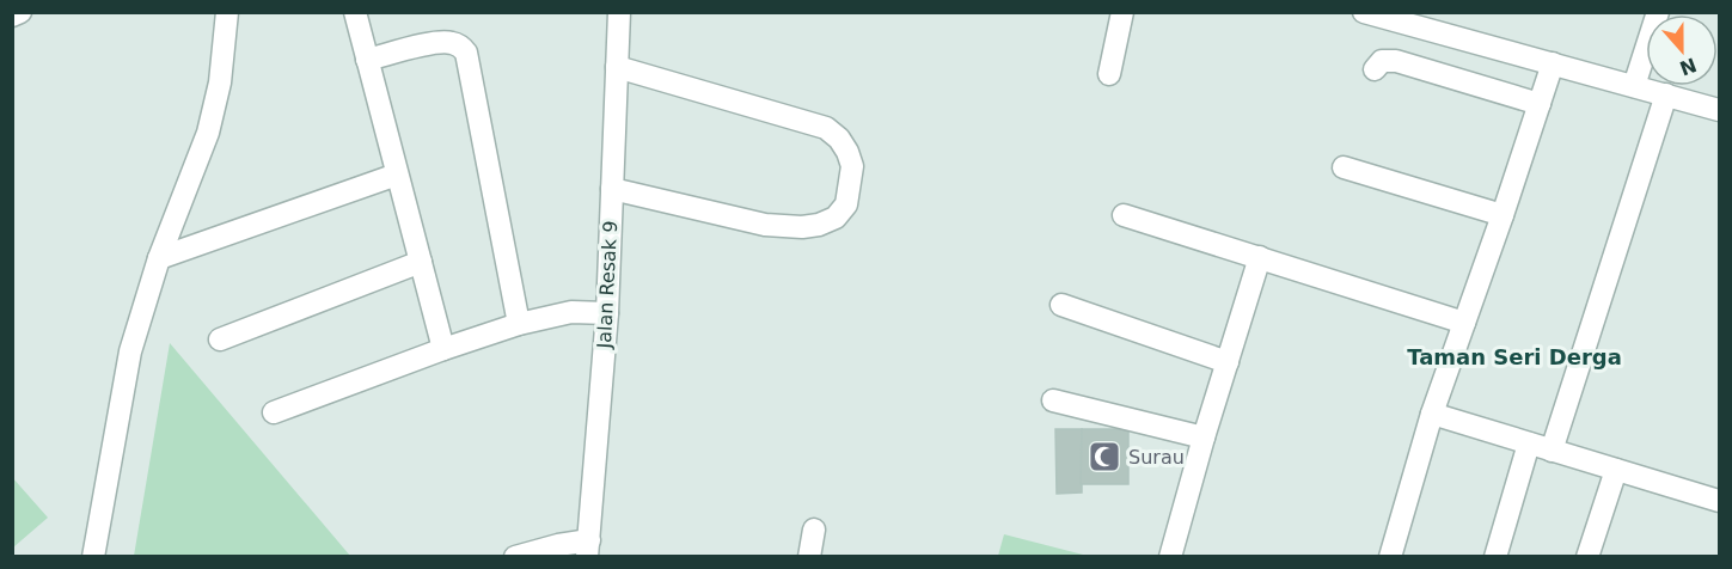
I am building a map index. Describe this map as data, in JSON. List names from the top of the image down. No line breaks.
{"streets":{"street":["Jalan Resak 9"]},"districts":["Taman Seri Derga"],"places":{"mosque":["Surau"]},"north":"bottom"}
